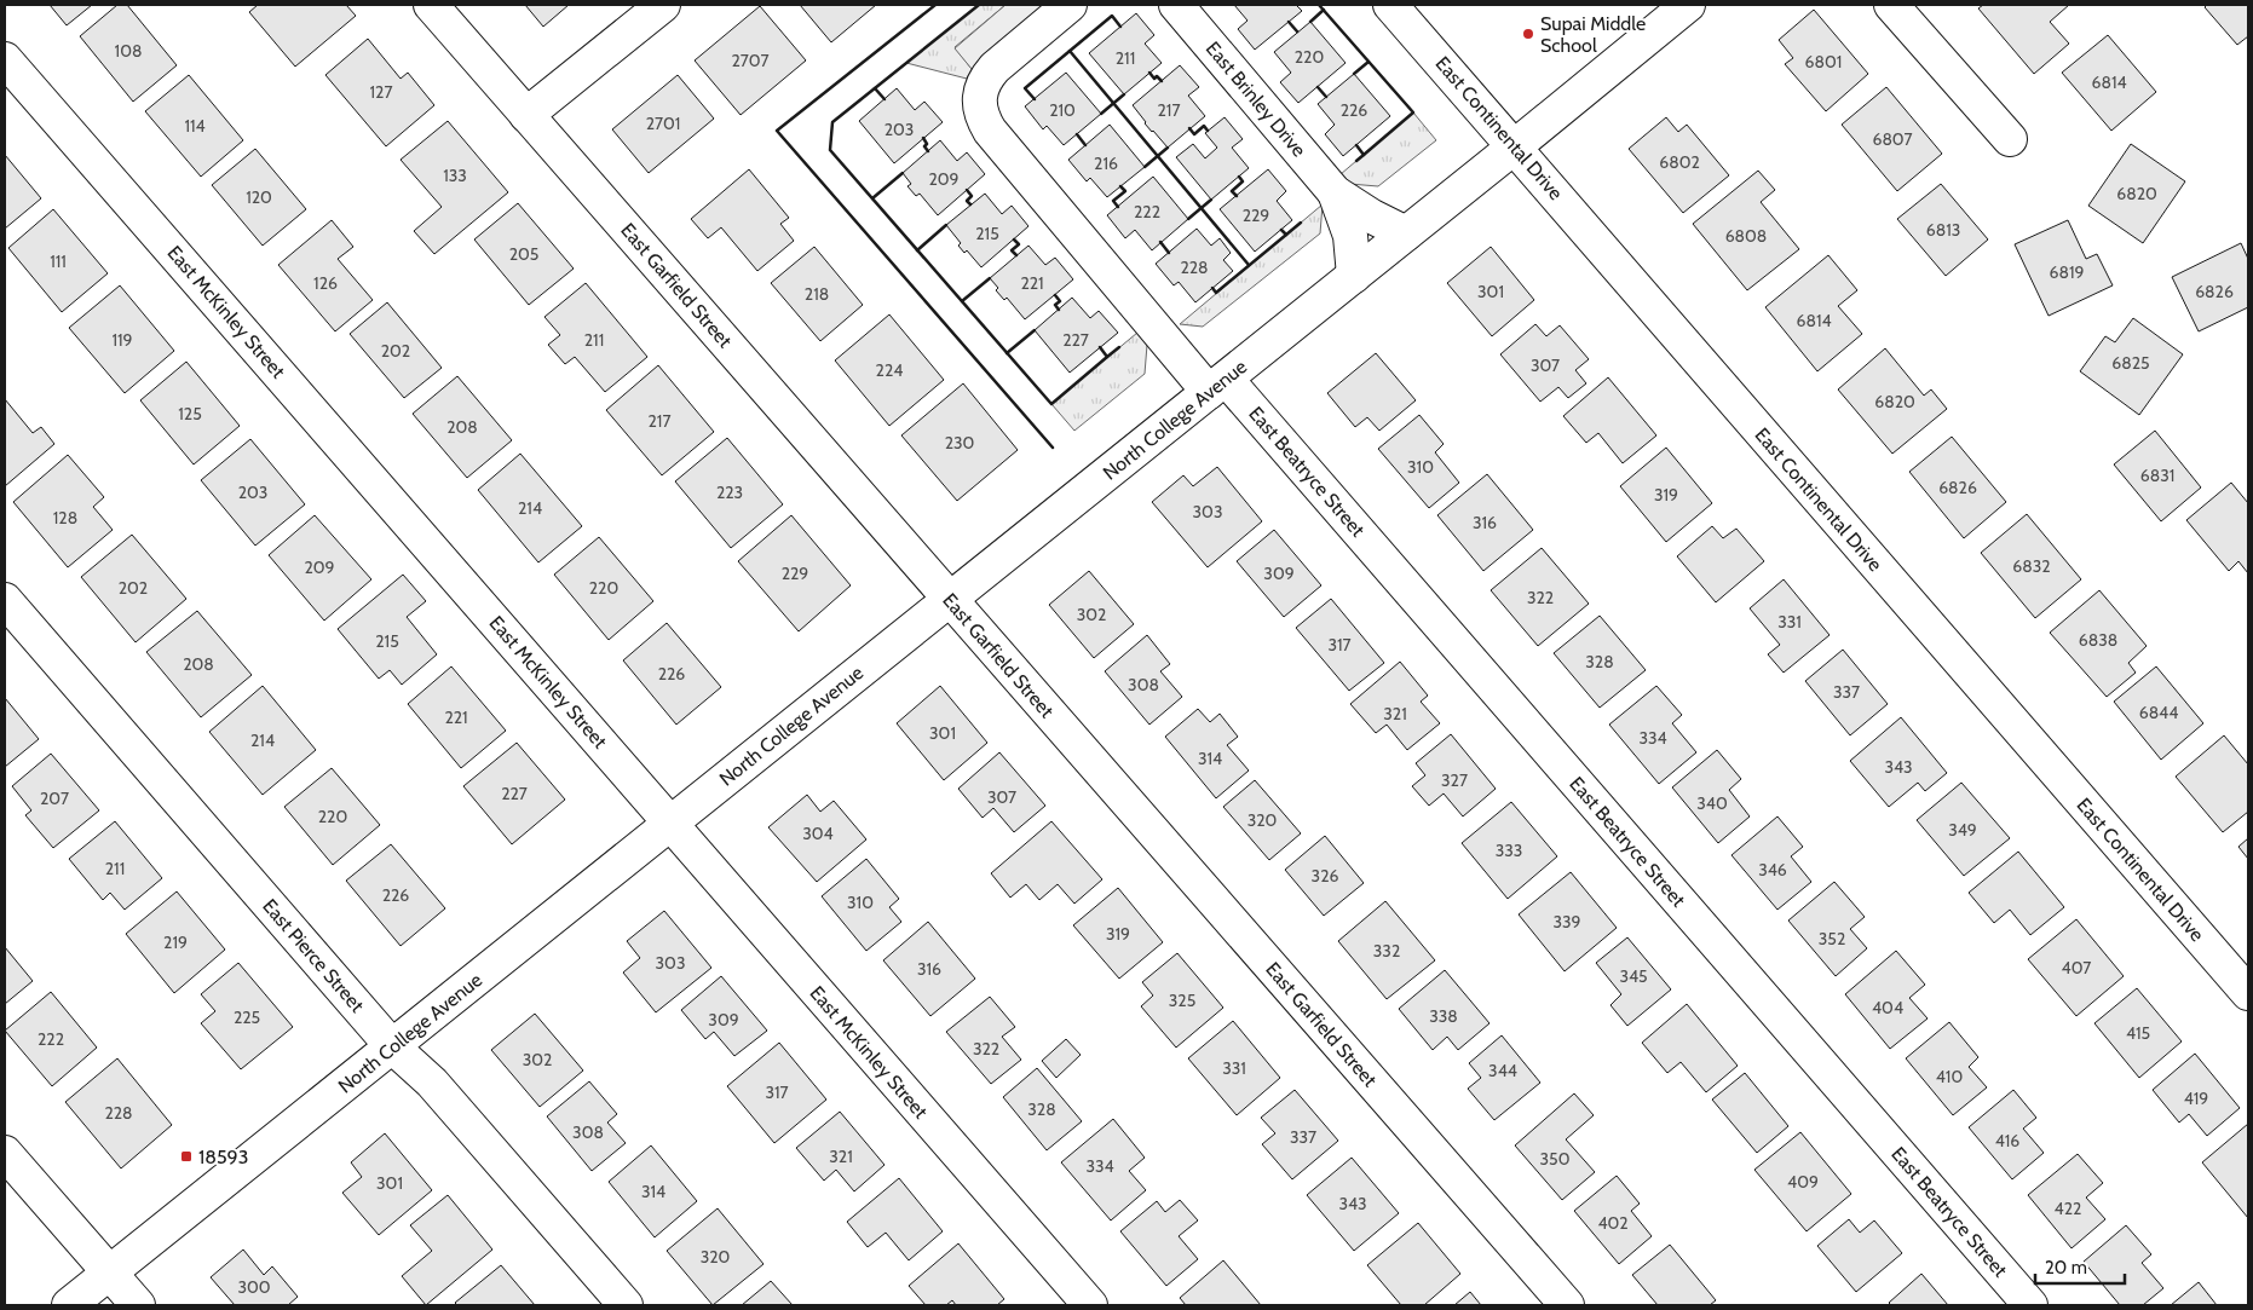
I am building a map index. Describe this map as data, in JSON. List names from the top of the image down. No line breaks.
{"streets":{"street":["East Brinley Drive","East Continental Drive","East Garfield Street","East McKinley Street","North College Avenue","East Beatryce Street","East Pierce Street"]},"crossings":[["East Brinley Drive","North College Avenue"],["East Continental Drive","North College Avenue"],["East Garfield Street","North College Avenue"],["East McKinley Street","North College Avenue"],["North College Avenue","East Beatryce Street"],["North College Avenue","East Pierce Street"]],"places":{"other":["Supai Middle School"],"transit":["18593"]},"house_numbers":["108","220","211","2707","6801","6814","127","210","217","226","2701","114","203","6807","6802","216","133","209","6820","120","222","229","6813","215","6808","205","111","228","6819","126","221","301","6826","218","6814","119","211","227","202","6825","307","224","6820","125","217","208","230","310","6831","6826","203","223","319","214","303","128","316","6832","209","229","309","202","220","322","302","331","6838","215","317","328","208","226","308","337","6844","321","221","301","334","214","314","343","327","227","307","207","340","220","320","349","304","333","211","346","326","226","310","339","319","352","219","332","303","407","316","345","325","404","338","225","309","415","222","322","302","331","344","410","317","419","328","228","308","337","416","321","350","334","409","301","314","343","422","402","320","300"],"scale_bar":"20 m"}
